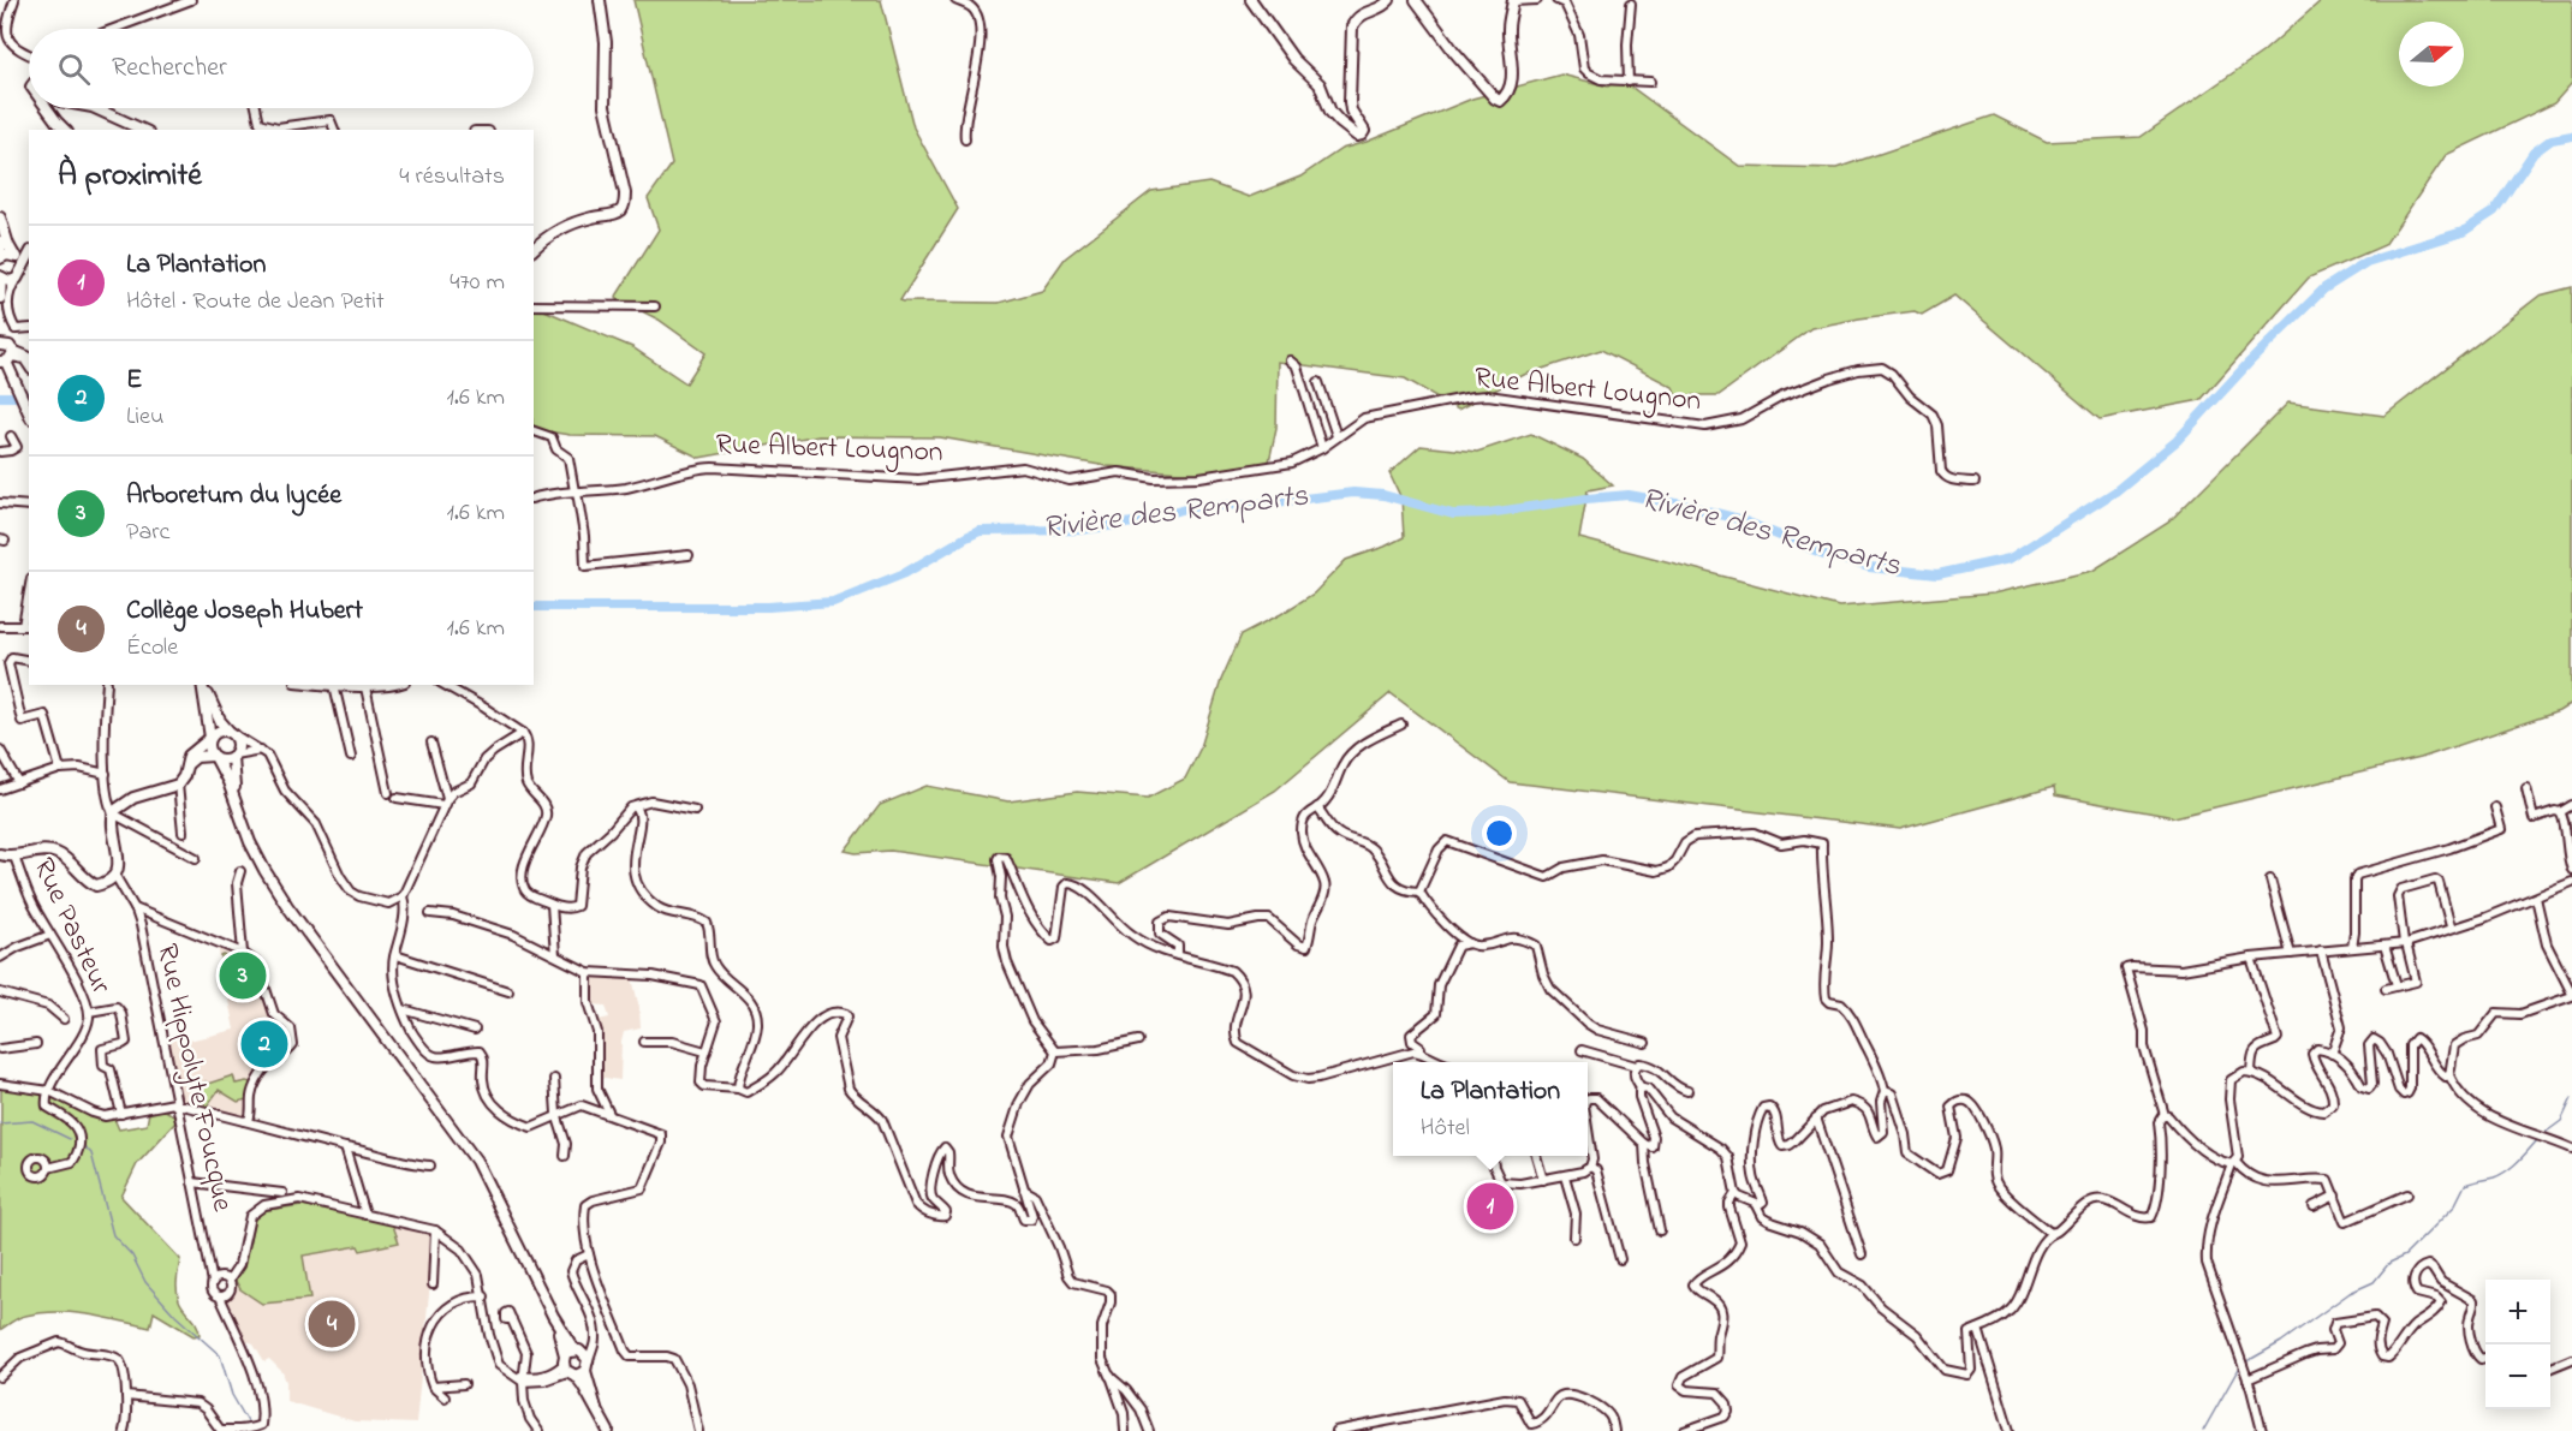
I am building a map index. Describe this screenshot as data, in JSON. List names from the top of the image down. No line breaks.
{"streets":{"street":["Rue Albert Lougnon","Rue Pasteur","Rue Hippolyte Foucque"]},"water":["Rivière des Remparts"],"north":"right","page":{"search":"Rechercher","heading":["À proximité","4 résultats"],"list":[{"mark":"1","name":"La Plantation","note":"Hôtel · Route de Jean Petit","value":"470 m"},{"mark":"2","name":"E","note":"Lieu","value":"1.6 km"},{"mark":"3","name":"Arboretum du lycée","note":"Parc","value":"1.6 km"},{"mark":"4","name":"Collège Joseph Hubert","note":"École","value":"1.6 km"}],"pins":["3","2","1","4"],"popup":["La Plantation","Hôtel"],"map_buttons":["+","−"]}}
